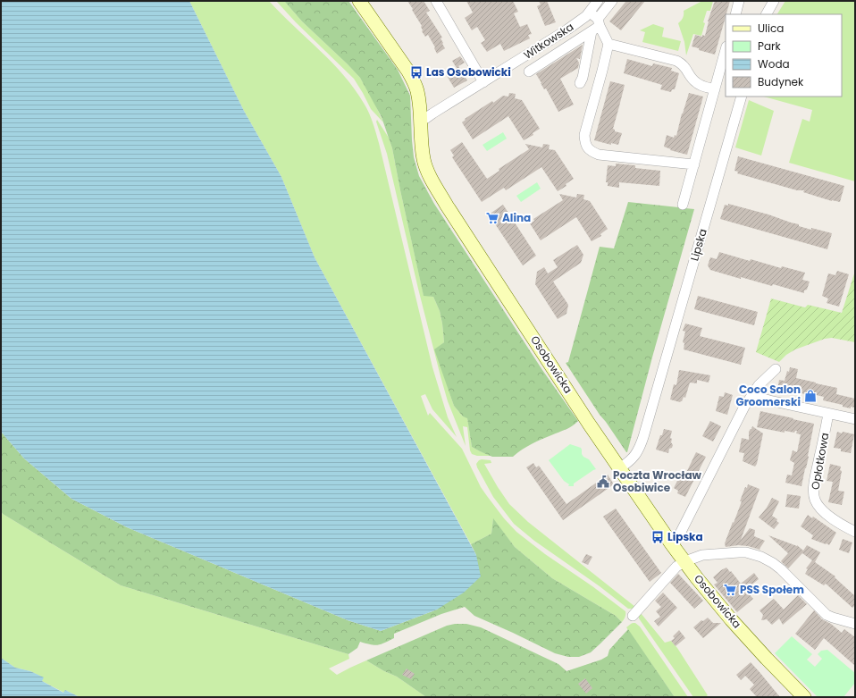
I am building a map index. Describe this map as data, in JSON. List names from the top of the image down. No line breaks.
{"streets":{"street":["Witkowska","Lipska","Osobowicka","Opłotkowa"]},"crossings":[["Witkowska","Osobowicka"],["Lipska","Osobowicka"]],"places":{"bus stop":["Las Osobowicki","Lipska"],"supermarket":["Alina","PSS Społem"],"shop":["Coco Salon Groomerski"],"public building":["Poczta Wrocław Osobiwice"]},"legend":["Ulica","Park","Woda","Budynek"]}
